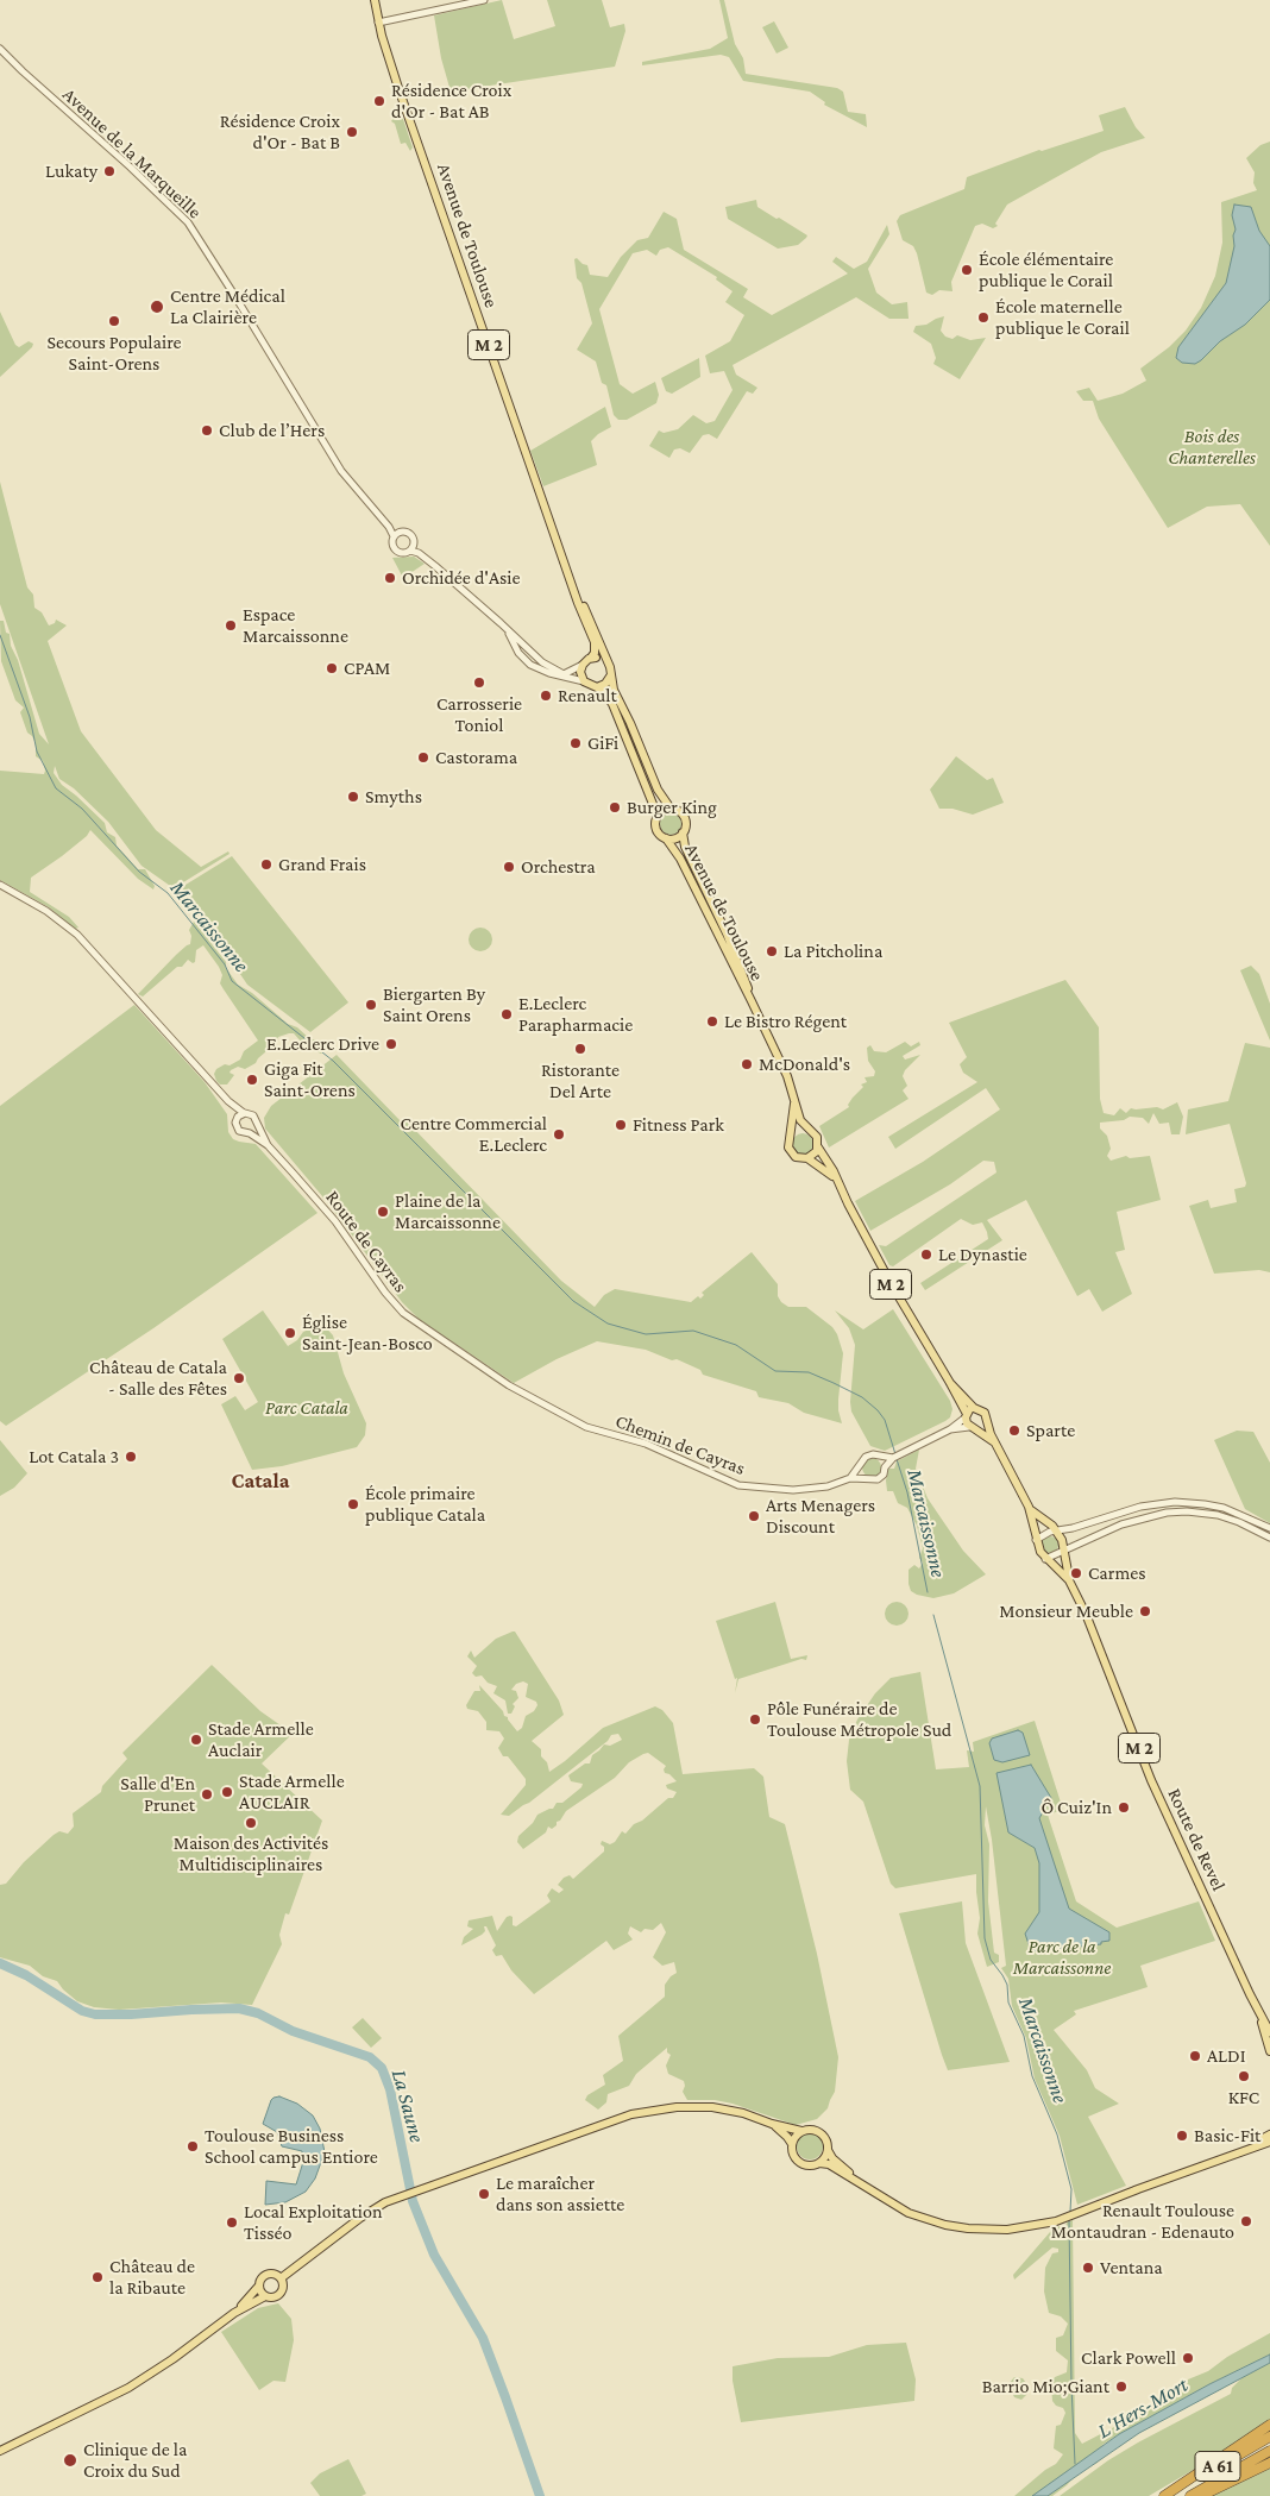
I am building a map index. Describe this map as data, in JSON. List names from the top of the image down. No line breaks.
{"streets":{"highway":["A 61"],"main road":["Avenue de Toulouse","M 2","Route de Revel"],"street":["Avenue de la Marqueille","Route de Cayras","Chemin de Cayras"]},"crossings":[["Avenue de Toulouse","M 2"],["Route de Cayras","Chemin de Cayras"],["Chemin de Cayras","Route de Revel"]],"districts":["Catala"],"water":["Marcaissonne","La Saune","L'Hers-Mort"],"parks":["Bois des Chanterelles","Parc Catala","Parc de la Marcaissonne"],"places":["Résidence Croix d'Or - Bat AB","Résidence Croix d'Or - Bat B","Lukaty","École élémentaire publique le Corail","Centre Médical La Clairière","École maternelle publique le Corail","Secours Populaire Saint-Orens","Club de l’Hers","Orchidée d'Asie","Espace Marcaissonne","CPAM","Carrosserie Toniol","Renault","GiFi","Castorama","Smyths","Burger King","Grand Frais","Orchestra","La Pitcholina","Biergarten By Saint Orens","E.Leclerc Parapharmacie","Le Bistro Régent","E.Leclerc Drive","Ristorante Del Arte","McDonald's","Giga Fit Saint-Orens","Fitness Park","Centre Commercial E.Leclerc","Plaine de la Marcaissonne","Le Dynastie","Église Saint-Jean-Bosco","Château de Catala - Salle des Fêtes","Sparte","Lot Catala 3","École primaire publique Catala","Arts Menagers Discount","Carmes","Monsieur Meuble","Pôle Funéraire de Toulouse Métropole Sud","Stade Armelle Auclair","Stade Armelle AUCLAIR","Salle d'En Prunet","Ô Cuiz'In","Maison des Activités Multidisciplinaires","ALDI","KFC","Basic-Fit","Toulouse Business School campus Entiore","Le maraîcher dans son assiette","Renault Toulouse Montaudran - Edenauto","Local Exploitation Tisséo","Ventana","Château de la Ribaute","Clark Powell","Barrio Mio;Giant","Clinique de la Croix du Sud"]}
